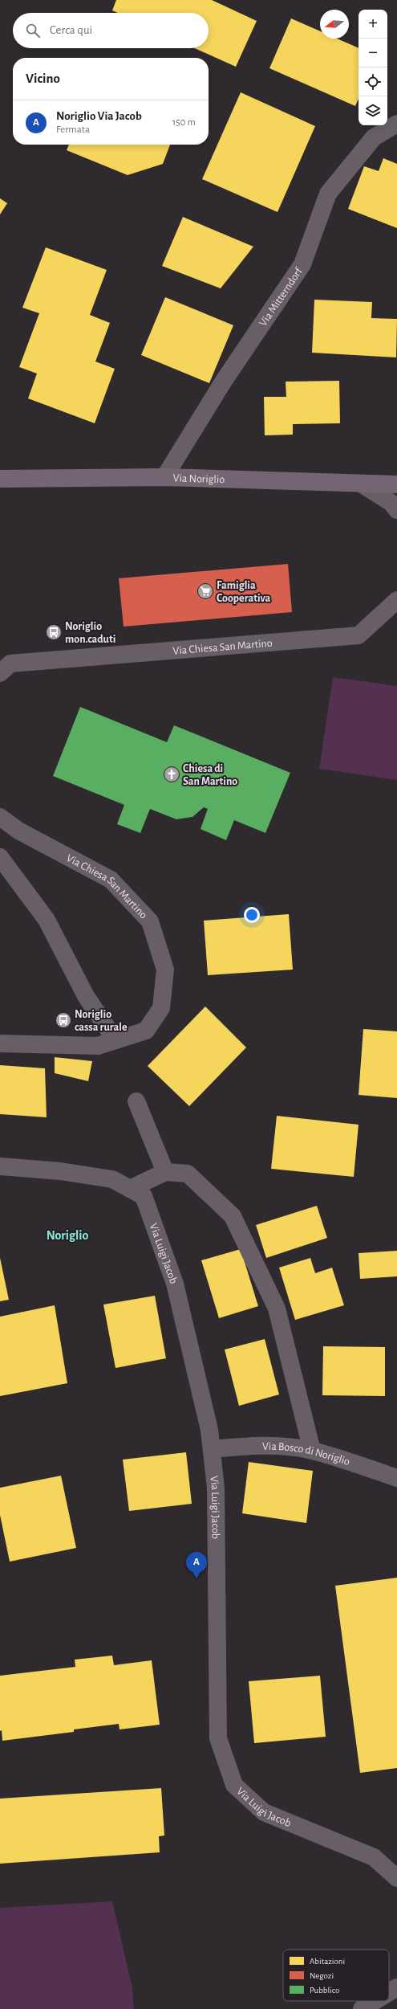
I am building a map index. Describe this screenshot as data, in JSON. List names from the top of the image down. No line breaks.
{"streets":{"main road":["Via Noriglio"],"street":["Via Mitterndorf","Via Chiesa San Martino","Via Luigi Jacob","Via Bosco di Noriglio"]},"crossings":[["Via Mitterndorf","Via Noriglio"],["Via Luigi Jacob","Via Bosco di Noriglio"]],"districts":["Noriglio"],"places":{"supermarket":["Famiglia Cooperativa"],"bus stop":["Noriglio mon.caduti","Noriglio cassa rurale"],"church":["Chiesa di San Martino"]},"legend":["Abitazioni","Negozi","Pubblico"],"north":"left","page":{"map_buttons":["+","−"],"search":"Cerca qui","heading":"Vicino","list":[{"mark":"A","name":"Noriglio Via Jacob","note":"Fermata","value":"150 m"}],"pins":"A"}}
